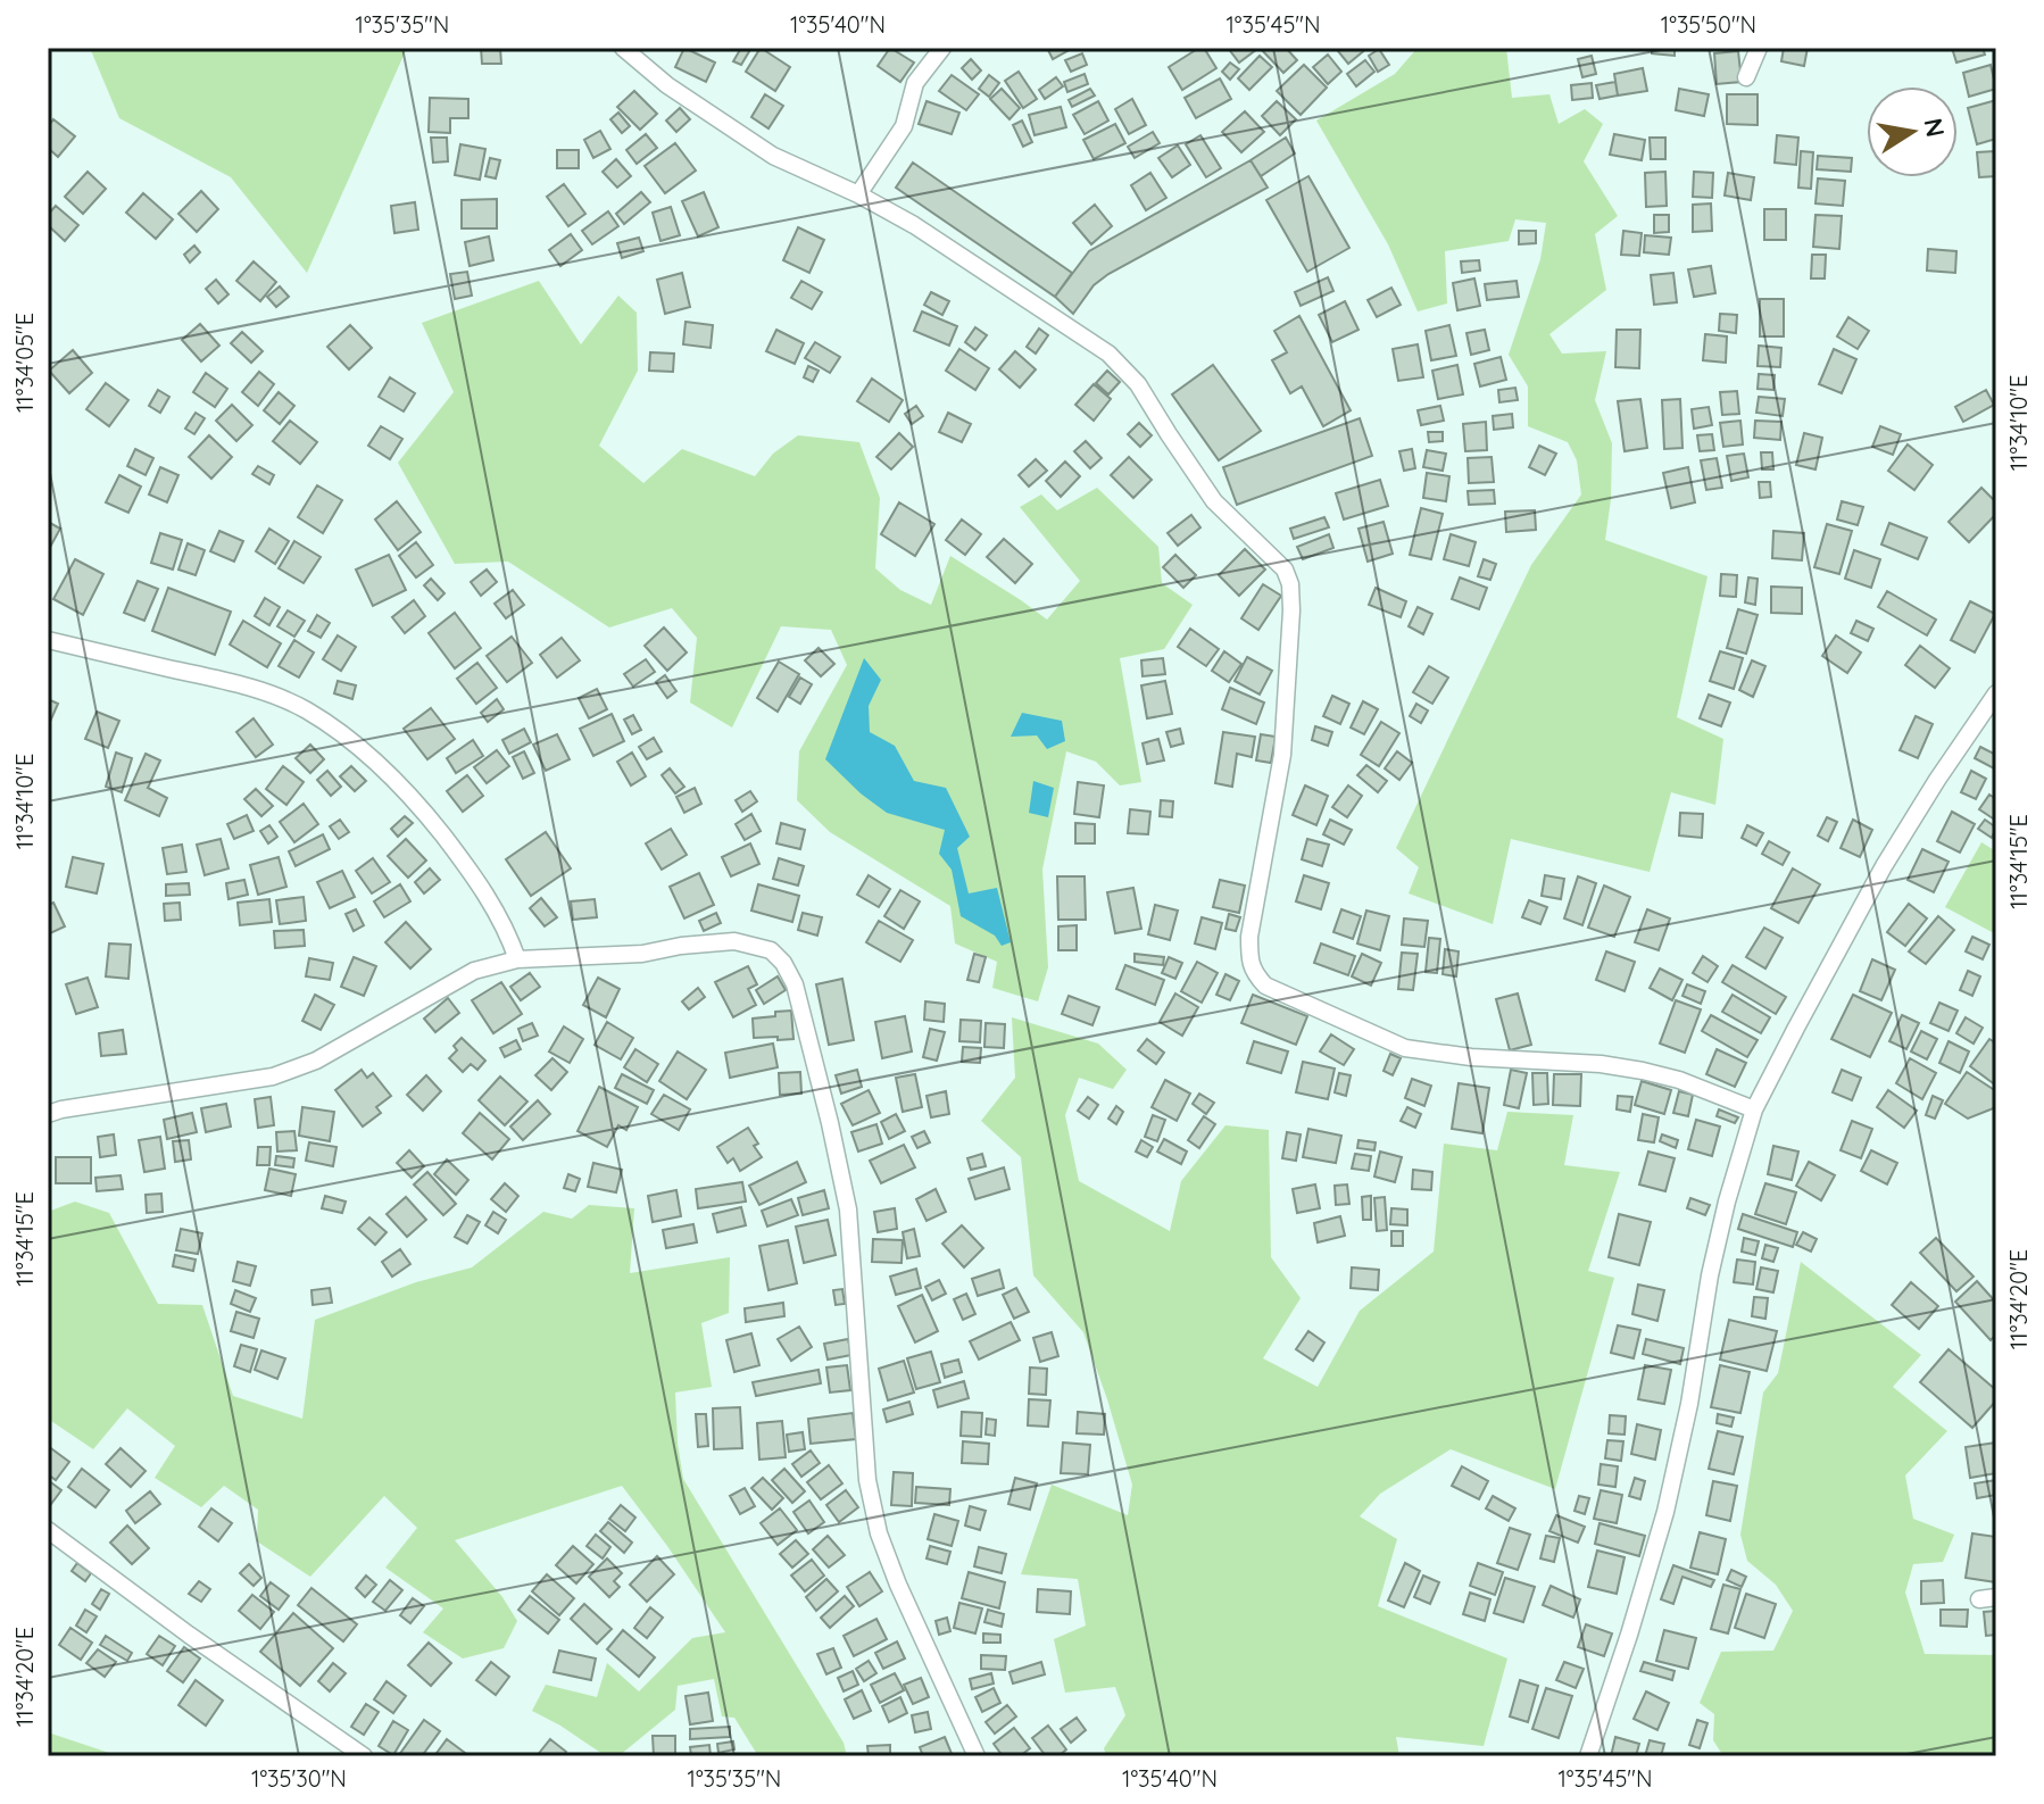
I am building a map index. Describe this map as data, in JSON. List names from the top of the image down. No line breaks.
{"north":"right","coordinates":["1°35'35\"N","1°35'40\"N","1°35'45\"N","1°35'50\"N","11°34'05\"E","11°34'10\"E","11°34'15\"E","11°34'20\"E","1°35'30\"N"]}
